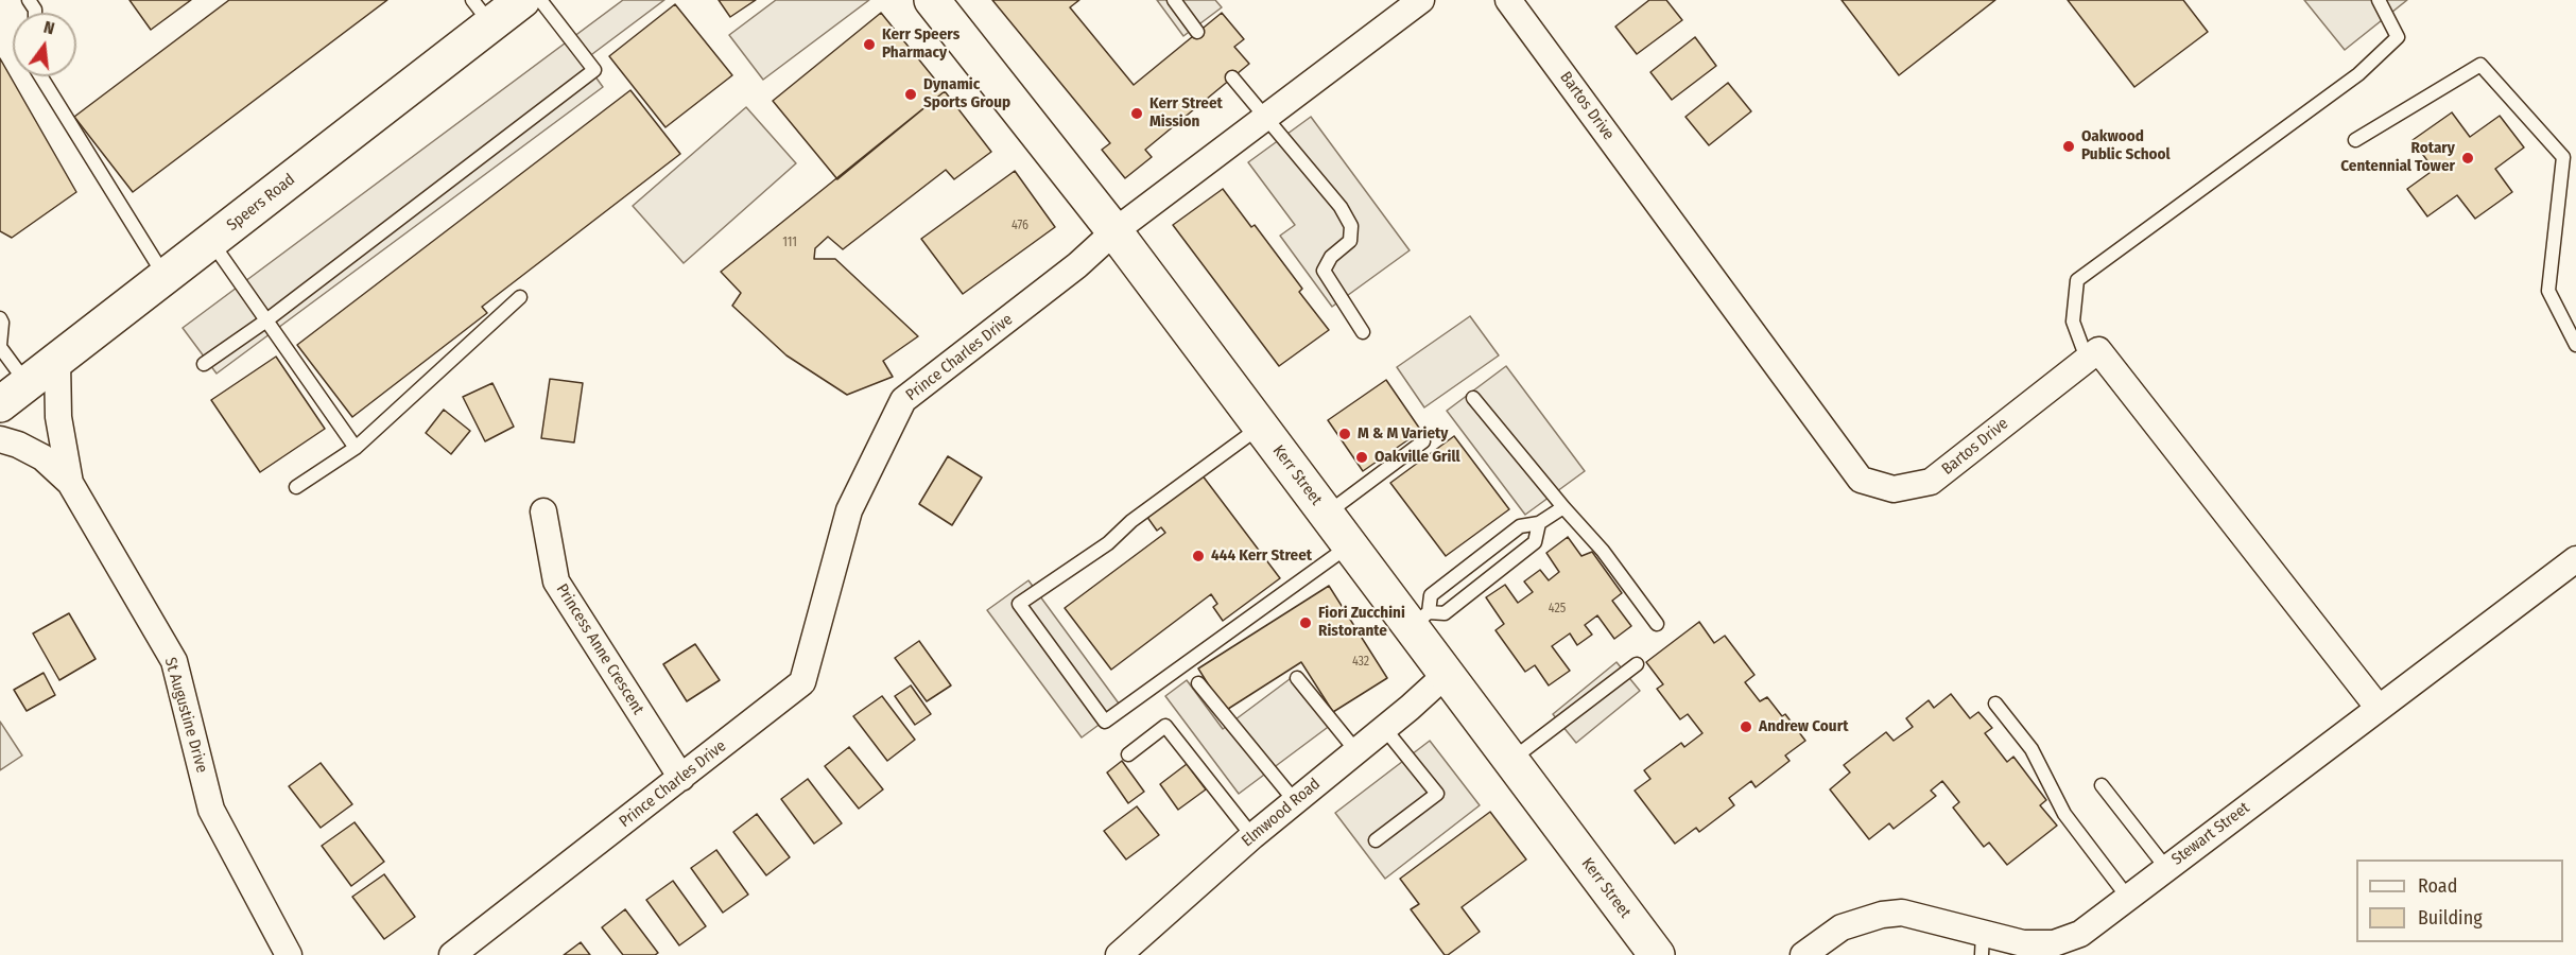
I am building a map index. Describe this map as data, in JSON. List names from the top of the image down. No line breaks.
{"streets":{"main road":["Speers Road","Kerr Street"],"street":["Bartos Drive","Prince Charles Drive","Princess Anne Crescent","St Augustine Drive","Elmwood Road","Stewart Street"]},"crossings":[["Speers Road","St Augustine Drive"],["Prince Charles Drive","Kerr Street"],["Prince Charles Drive","Princess Anne Crescent"],["Kerr Street","Elmwood Road"]],"places":["Kerr Speers Pharmacy","Dynamic Sports Group","Kerr Street Mission","Oakwood Public School","Rotary Centennial Tower","M & M Variety","Oakville Grill","444 Kerr Street","Fiori Zucchini Ristorante","Andrew Court"],"house_numbers":["476","111","425","432"],"legend":["Road","Building"],"north":"top"}
